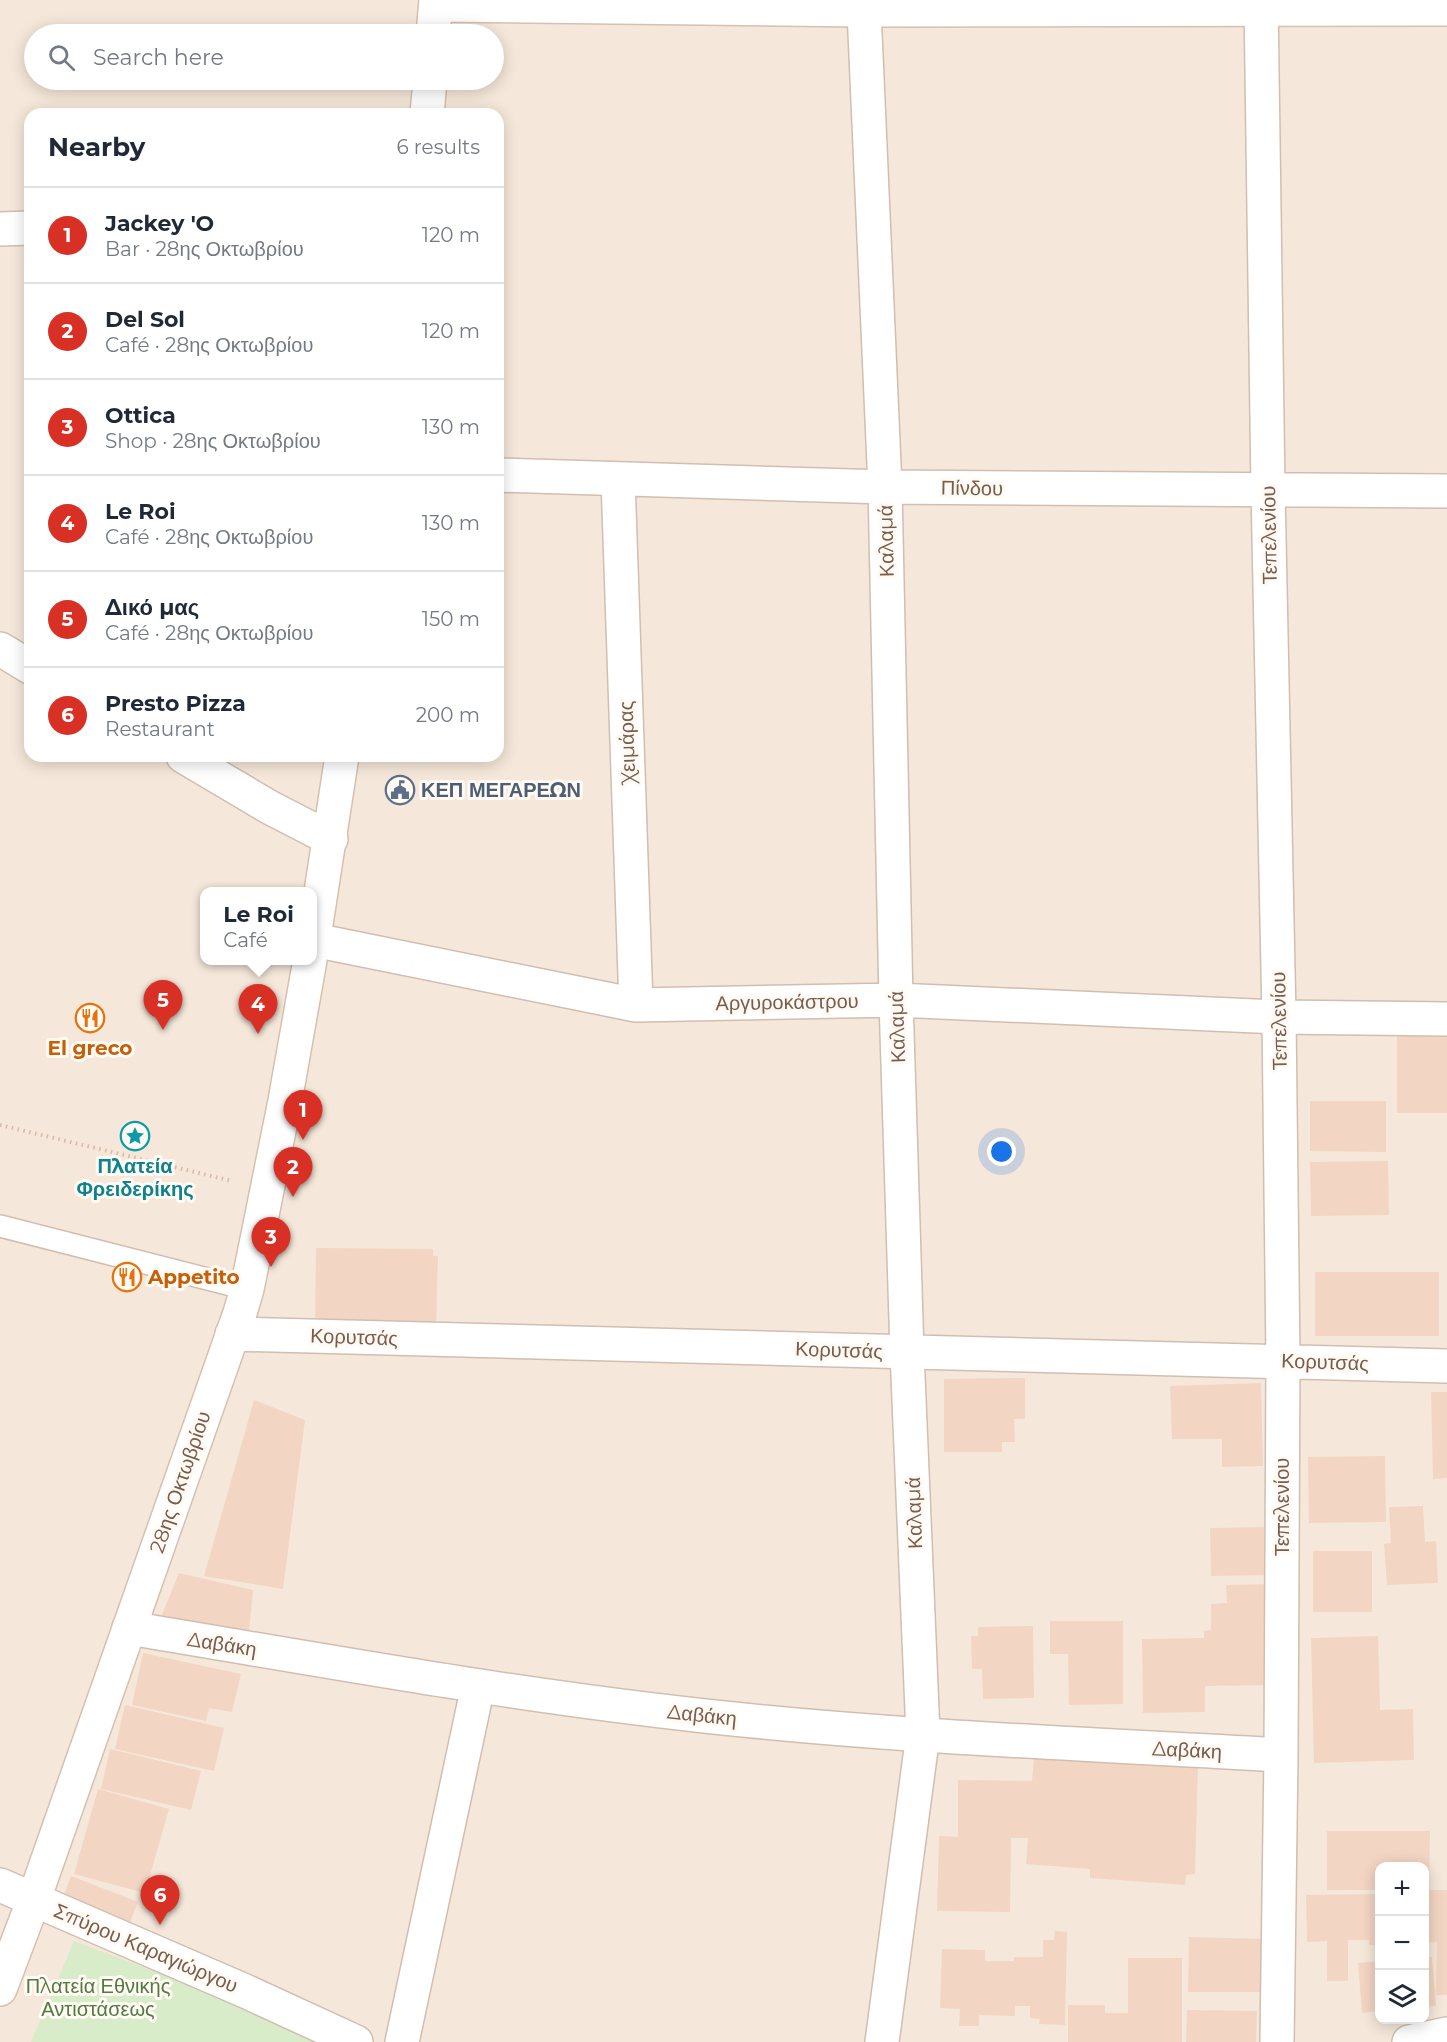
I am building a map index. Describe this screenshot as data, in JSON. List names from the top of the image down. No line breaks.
{"streets":{"street":["Πίνδου","Τεπελενίου","Καλαμά","Χειμάρας","Αργυροκάστρου","Κορυτσάς","28ης Οκτωβρίου","Δαβάκη","Σπύρου Καραγιώργου"]},"crossings":[["Πίνδου","Τεπελενίου"],["Πίνδου","Καλαμά"],["Πίνδου","Χειμάρας"],["Τεπελενίου","Αργυροκάστρου"],["Τεπελενίου","Κορυτσάς"],["Τεπελενίου","Δαβάκη"],["Καλαμά","Αργυροκάστρου"],["Καλαμά","Κορυτσάς"],["Καλαμά","Δαβάκη"],["Χειμάρας","Αργυροκάστρου"],["Κορυτσάς","28ης Οκτωβρίου"],["28ης Οκτωβρίου","Δαβάκη"],["28ης Οκτωβρίου","Σπύρου Καραγιώργου"]],"parks":["Πλατεία Εθνικής Αντιστάσεως"],"places":{"public building":["ΚΕΠ ΜΕΓΑΡΕΩΝ"],"restaurant":["El greco","Appetito"],"place":["Πλατεία Φρειδερίκης"]},"page":{"search":"Search here","heading":["Nearby","6 results"],"list":[{"mark":"1","name":"Jackey 'O","note":"Bar · 28ης Οκτωβρίου","value":"120 m"},{"mark":"2","name":"Del Sol","note":"Café · 28ης Οκτωβρίου","value":"120 m"},{"mark":"3","name":"Ottica","note":"Shop · 28ης Οκτωβρίου","value":"130 m"},{"mark":"4","name":"Le Roi","note":"Café · 28ης Οκτωβρίου","value":"130 m"},{"mark":"5","name":"Δικό μας","note":"Café · 28ης Οκτωβρίου","value":"150 m"},{"mark":"6","name":"Presto Pizza","note":"Restaurant","value":"200 m"}],"popup":["Le Roi","Café"],"pins":["5","4","1","2","3","6"],"map_buttons":["+","−"]}}
